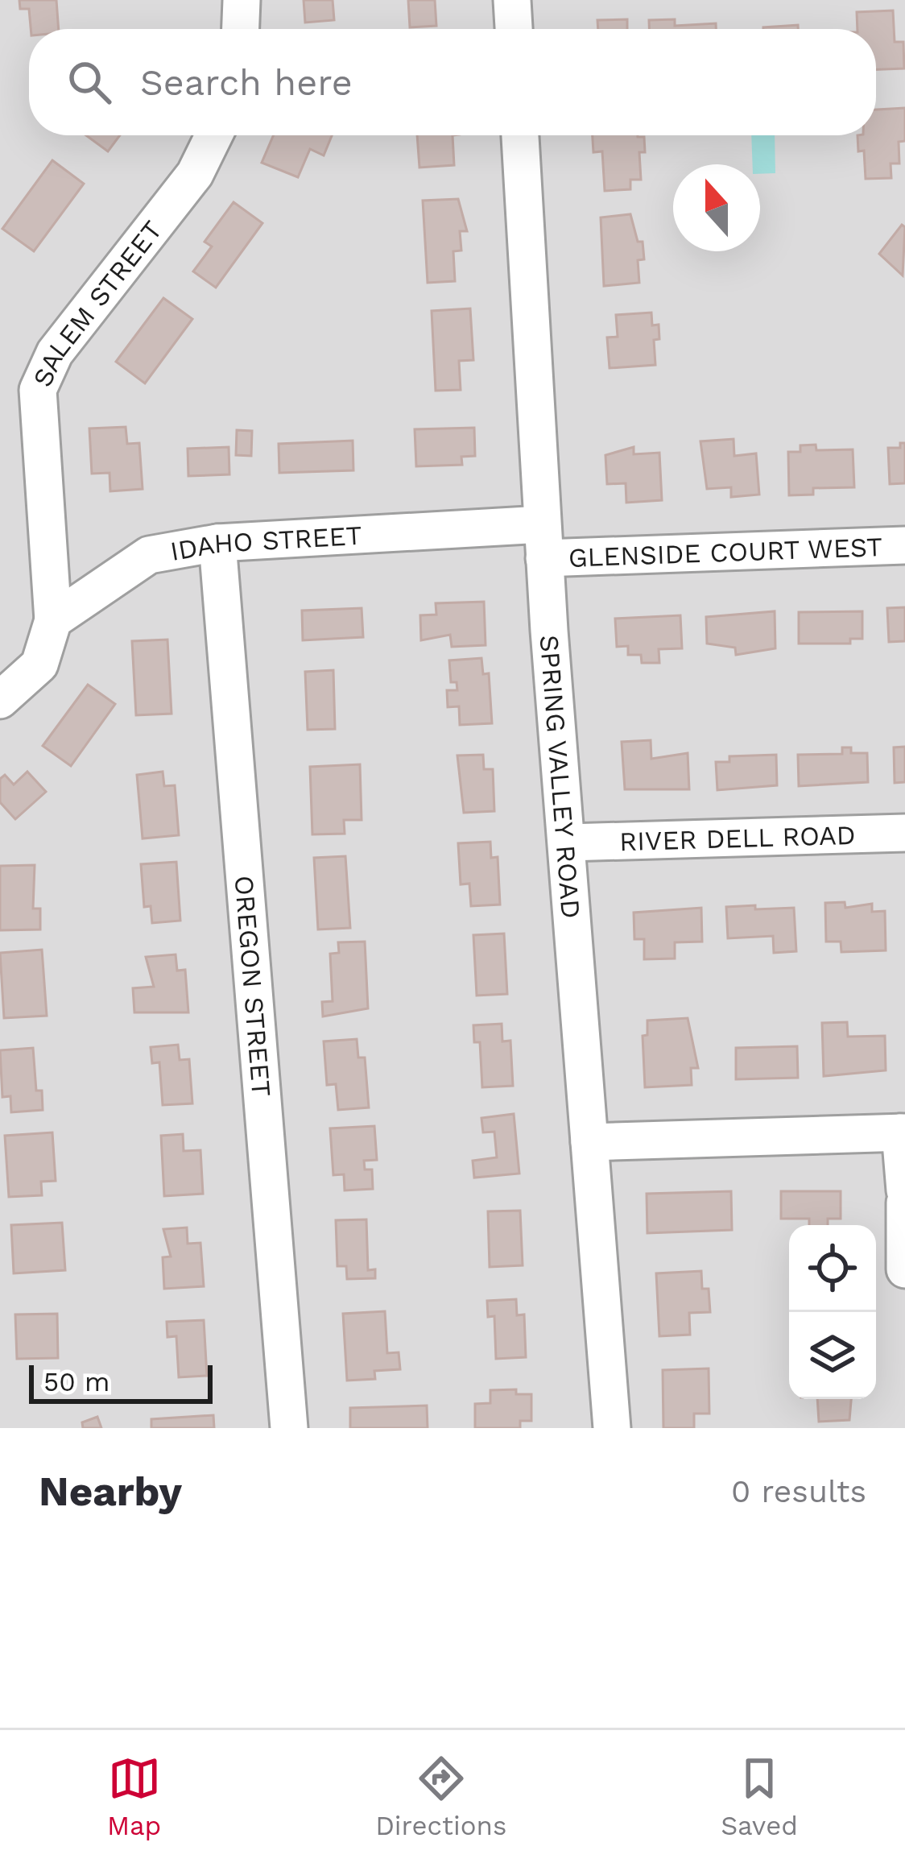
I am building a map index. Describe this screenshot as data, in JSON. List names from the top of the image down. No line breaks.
{"streets":{"street":["SALEM STREET","IDAHO STREET","GLENSIDE COURT WEST","SPRING VALLEY ROAD","RIVER DELL ROAD","OREGON STREET"]},"crossings":[["SALEM STREET","IDAHO STREET"],["IDAHO STREET","GLENSIDE COURT WEST"],["IDAHO STREET","SPRING VALLEY ROAD"],["IDAHO STREET","OREGON STREET"],["GLENSIDE COURT WEST","SPRING VALLEY ROAD"],["SPRING VALLEY ROAD","RIVER DELL ROAD"]],"scale_bar":"50 m","north":"top","page":{"search":"Search here","scale":"50 m","heading":["Nearby","0 results"],"nav":["Map","Directions","Saved"]}}
